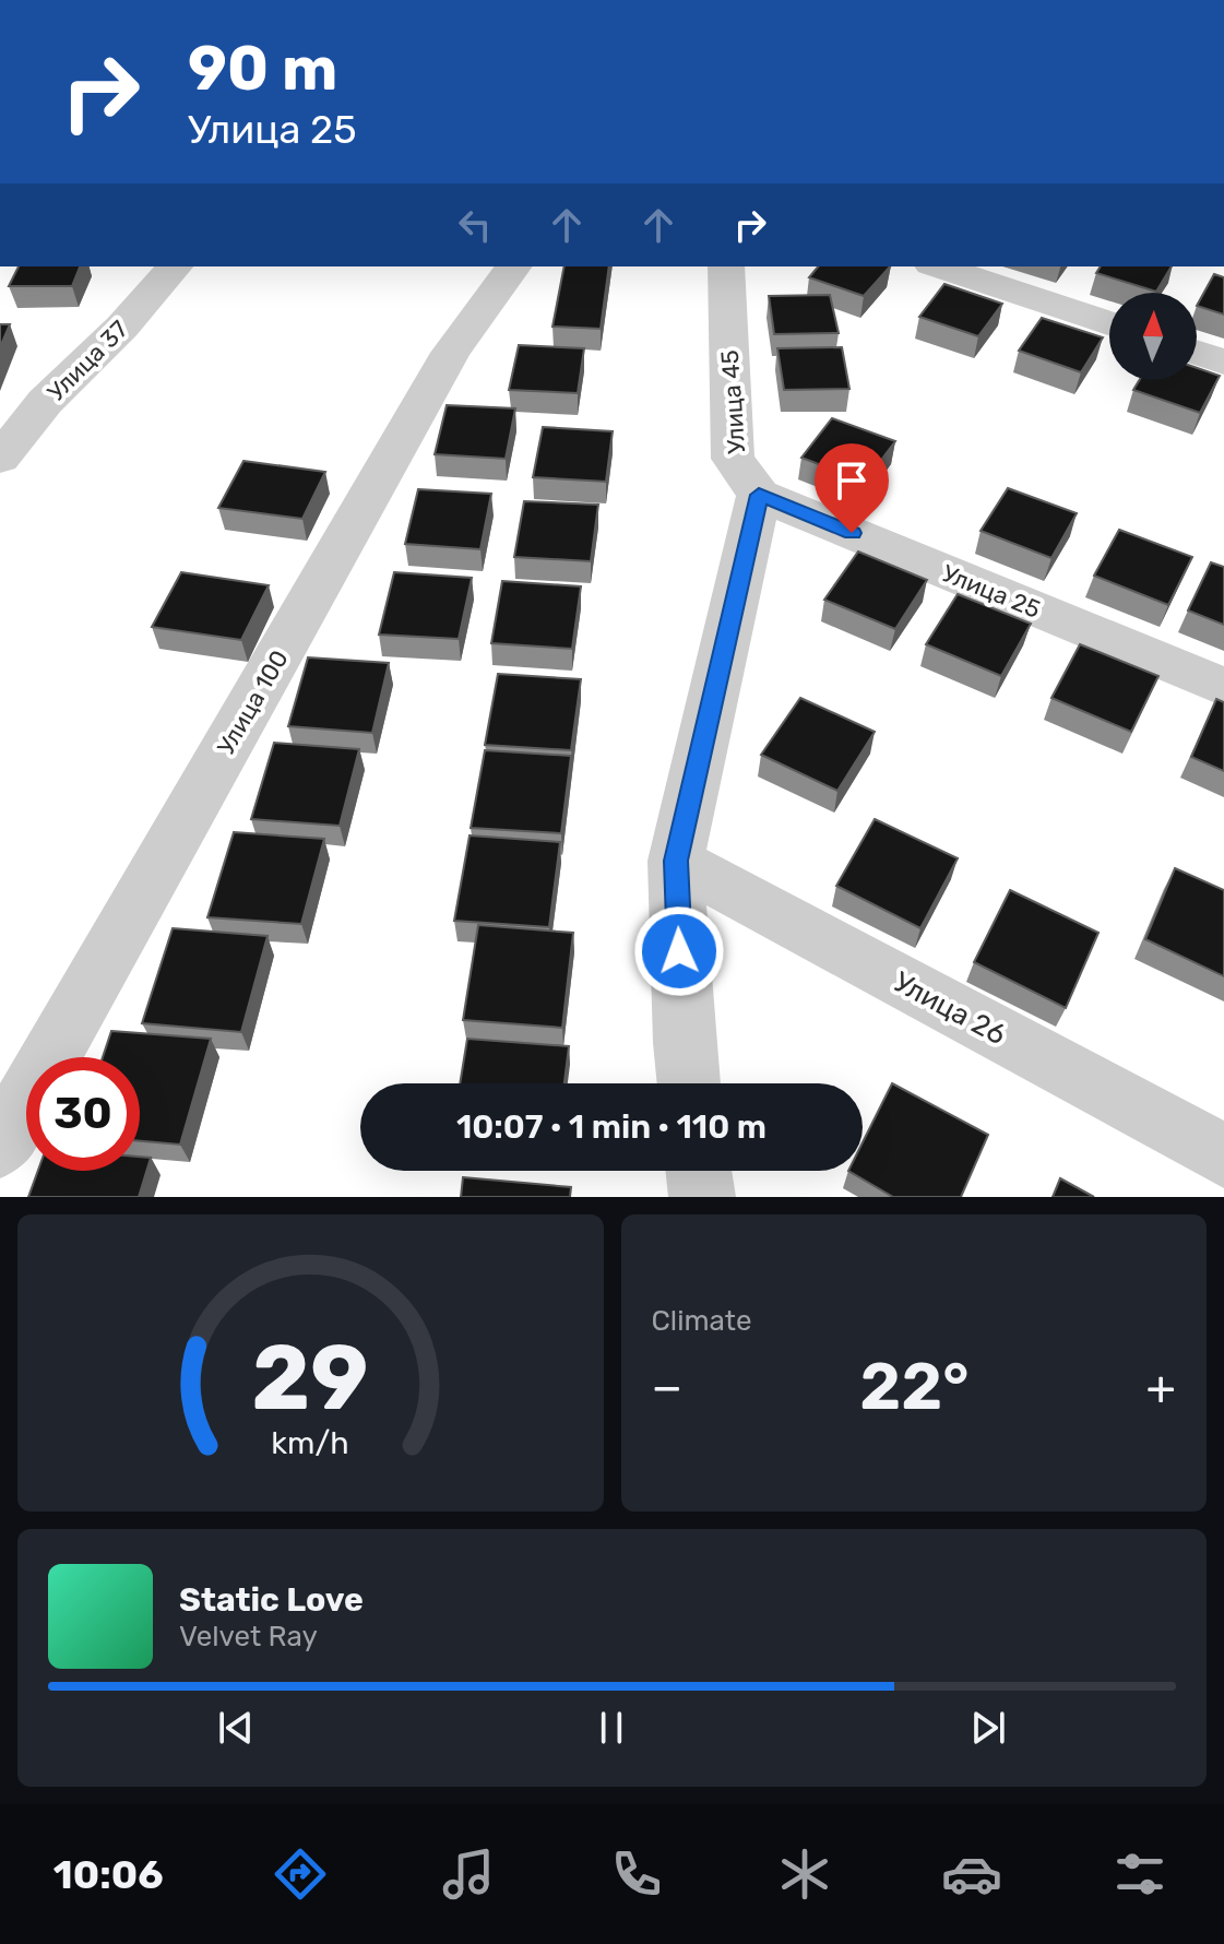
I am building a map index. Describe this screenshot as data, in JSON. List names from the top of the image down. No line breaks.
{"streets":{"street":["Улица 37","Улица 45","Улица 25","Улица 100","Улица 26"]},"crossings":[["Улица 45","Улица 25"]],"north":"top","page":{"turn":["90 m","Улица 25"],"limit":"30","trip":"10:07 · 1 min · 110 m","tile":"Climate","heat":["−","22°","+"],"song":["Static Love","Velvet Ray"],"tabs":"10:06","gauge":["29","km/h"]}}
